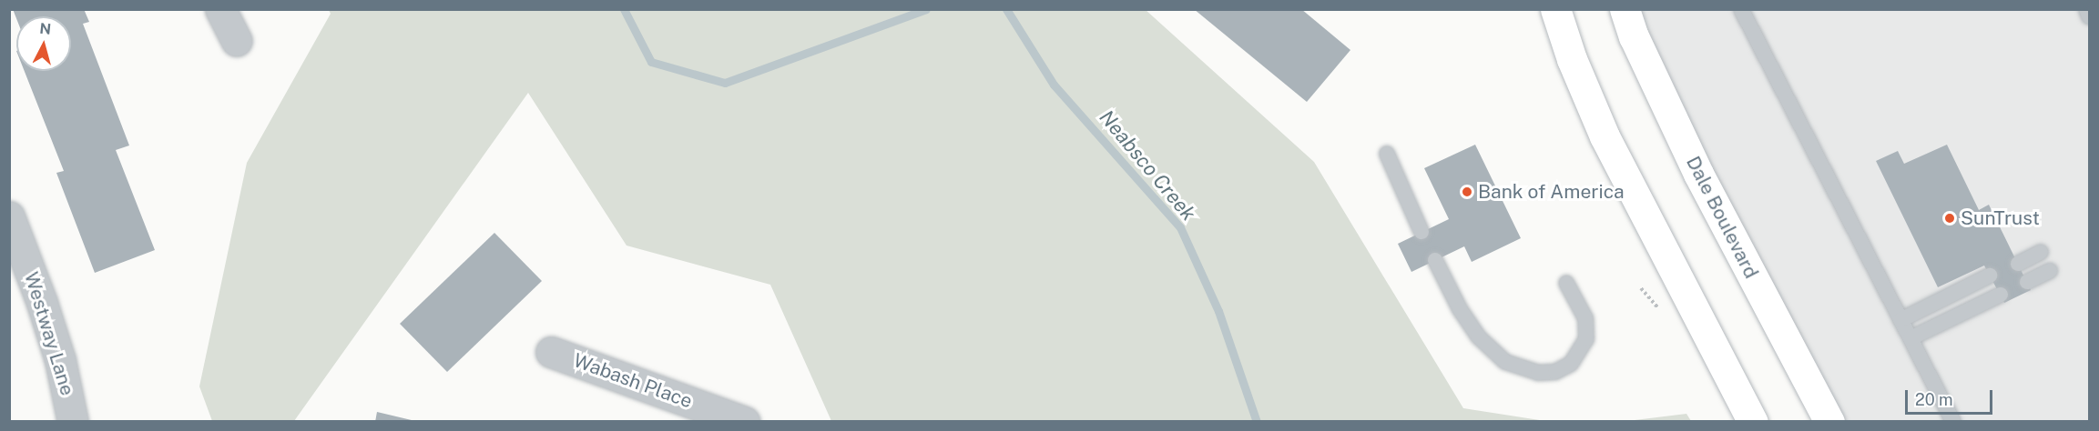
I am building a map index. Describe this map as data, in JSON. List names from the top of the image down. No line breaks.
{"streets":{"main road":["Dale Boulevard"],"street":["Westway Lane","Wabash Place"]},"water":["Neabsco Creek"],"places":["Bank of America","SunTrust"],"scale_bar":"20 m","north":"top"}
